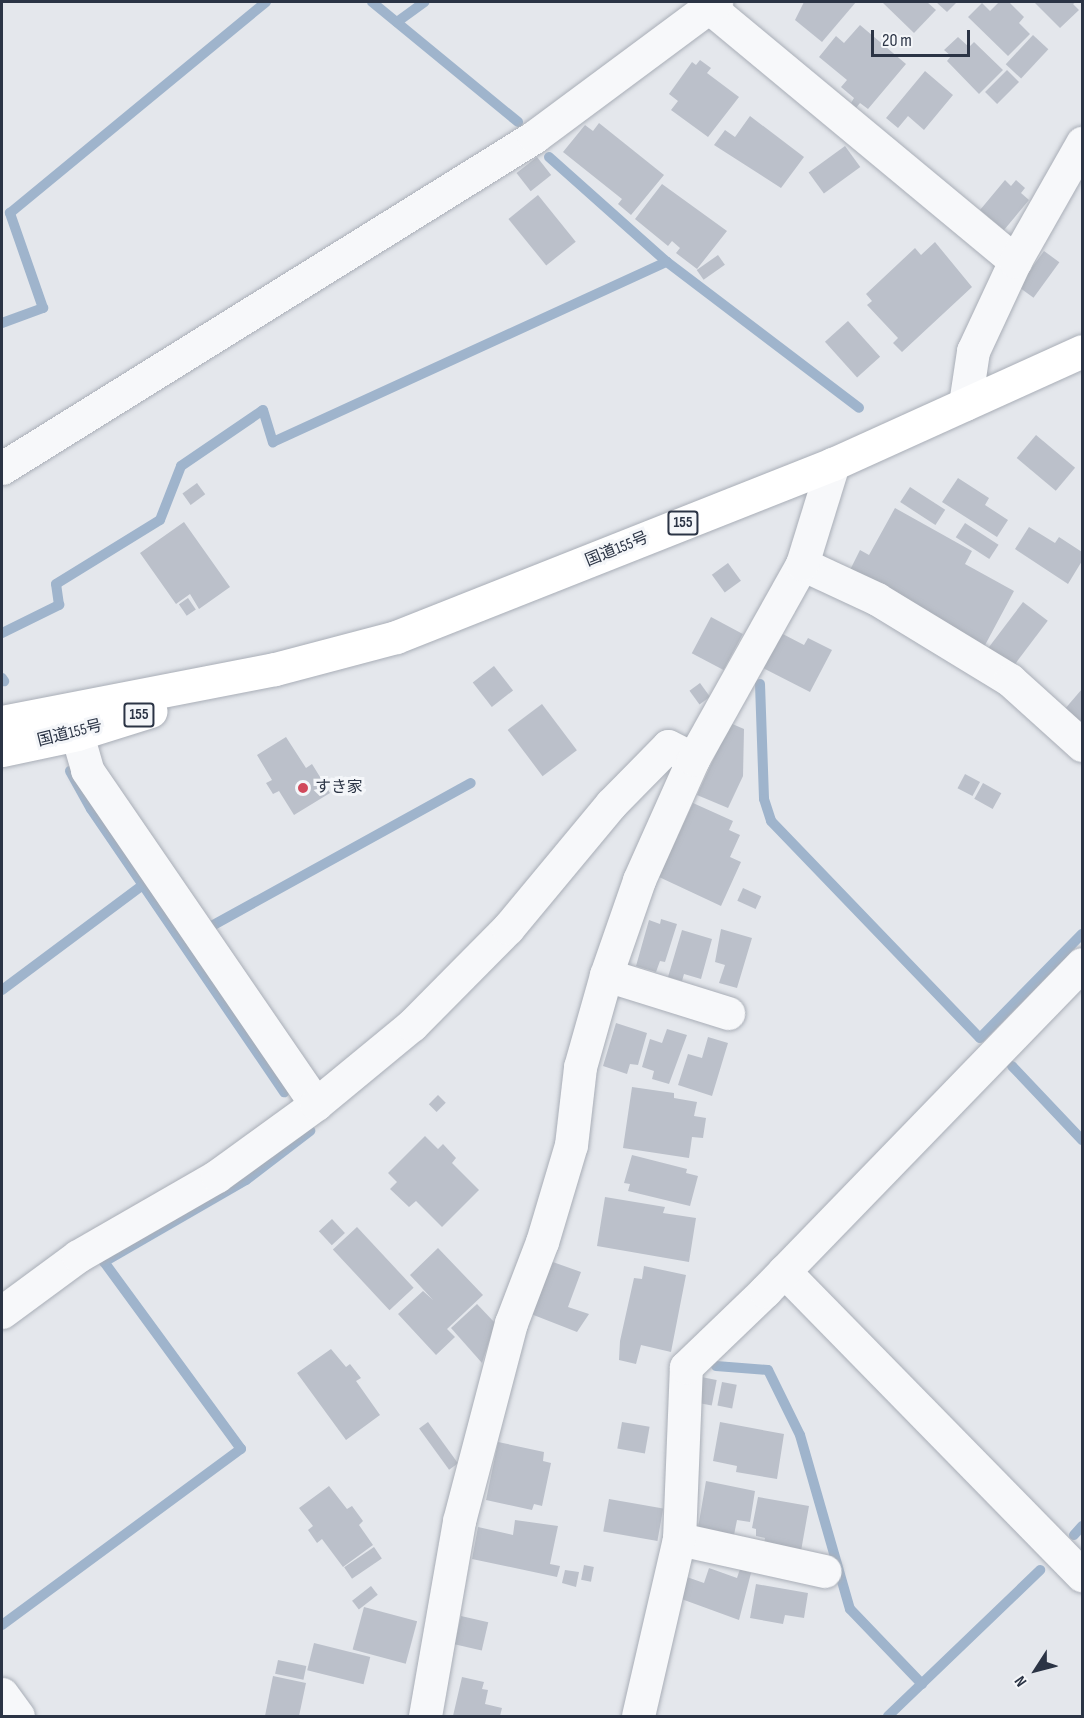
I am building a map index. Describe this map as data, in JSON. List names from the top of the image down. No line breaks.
{"streets":{"highway":["155","国道155号"]},"places":["すき家"],"scale_bar":"20 m","north":"bottom left"}
